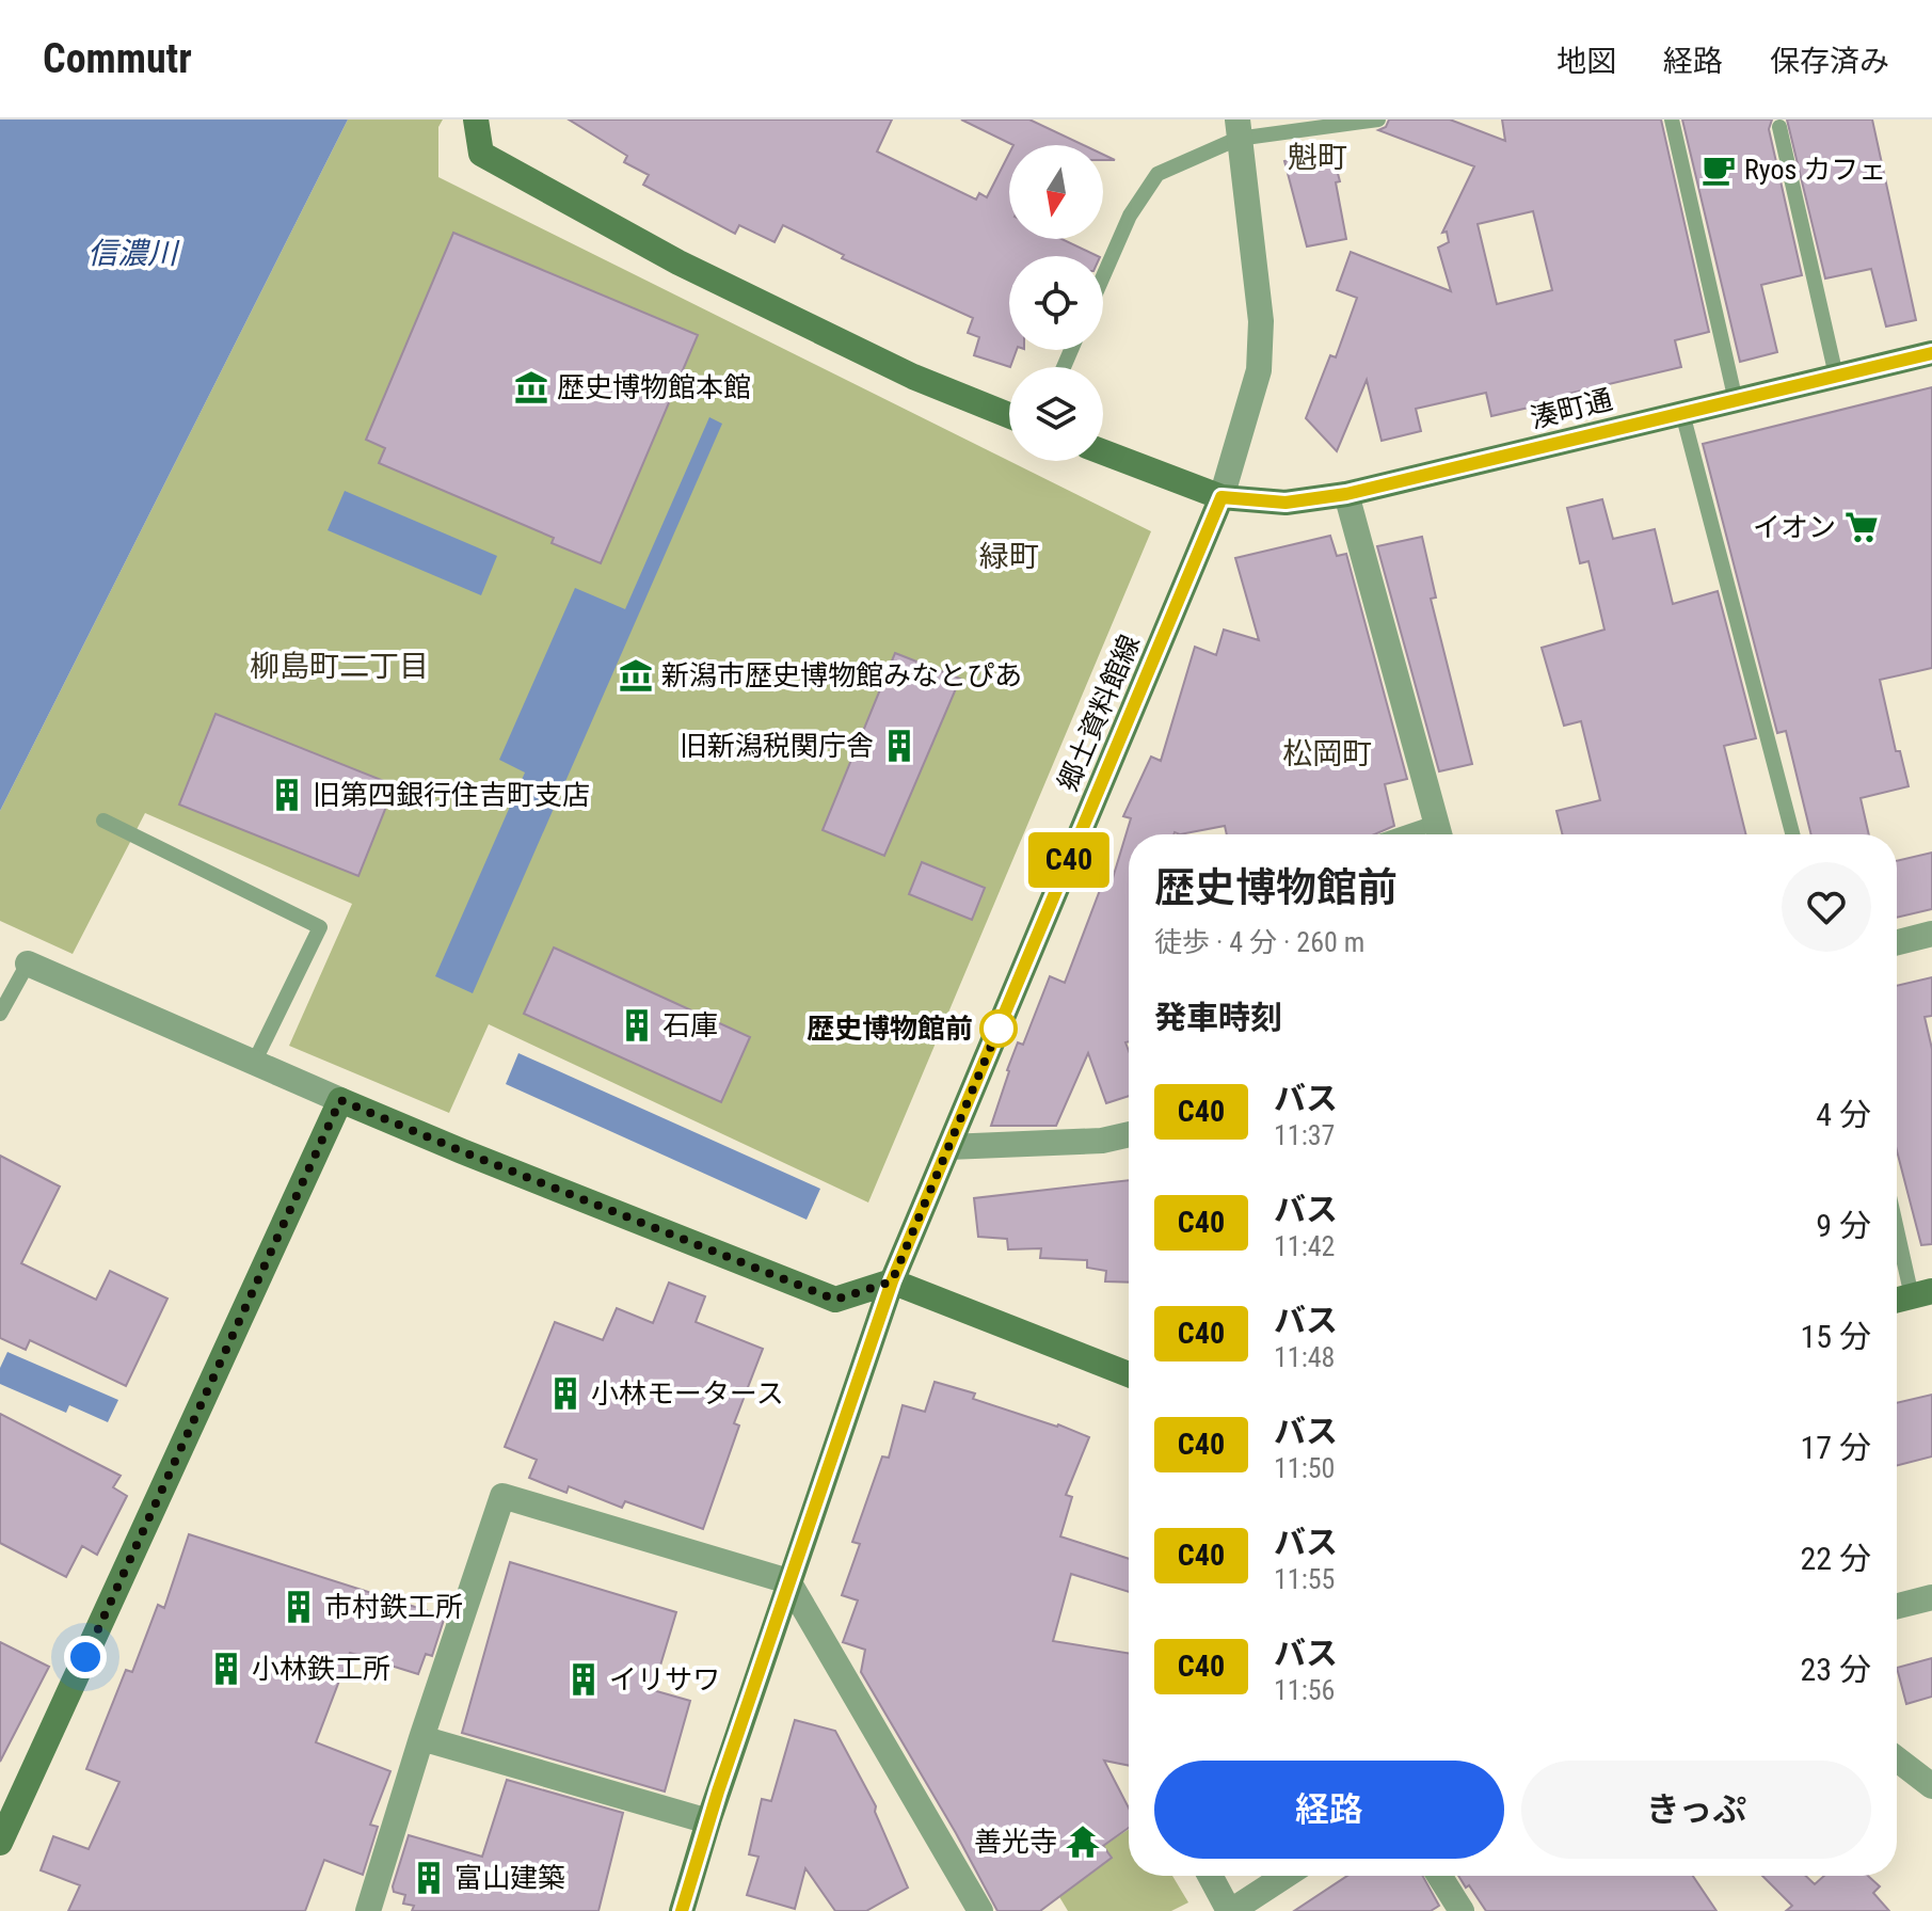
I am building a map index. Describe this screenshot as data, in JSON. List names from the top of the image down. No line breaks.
{"streets":{"street":["湊町通","郷土資料館線"]},"crossings":[["湊町通","郷土資料館線"]],"districts":["魁町","緑町","柳島町二丁目","松岡町"],"water":["信濃川"],"places":{"cafe":["Ryos カフェ"],"museum":["歴史博物館本館","新潟市歴史博物館みなとぴあ"],"supermarket":["イオン"],"building":["旧新潟税関庁舎","旧第四銀行住吉町支店","石庫","小林モータース","市村鉄工所","小林鉄工所","イリサワ","富山建築"],"other":["歴史博物館前"],"temple":["善光寺"]},"lines":["bus line C40"],"north":"bottom","page":{"header":"Commutr","nav":["地図","経路","保存済み"],"on_map":"C40","heading":[["歴史博物館前","徒歩 · 4 分 · 260 m"],"発車時刻"],"list":[{"mark":"C40","name":"バス","note":"11:37","value":"4 分"},{"mark":"C40","name":"バス","note":"11:42","value":"9 分"},{"mark":"C40","name":"バス","note":"11:48","value":"15 分"},{"mark":"C40","name":"バス","note":"11:50","value":"17 分"},{"mark":"C40","name":"バス","note":"11:55","value":"22 分"},{"mark":"C40","name":"バス","note":"11:56","value":"23 分"}],"buttons":["経路","きっぷ"]}}
